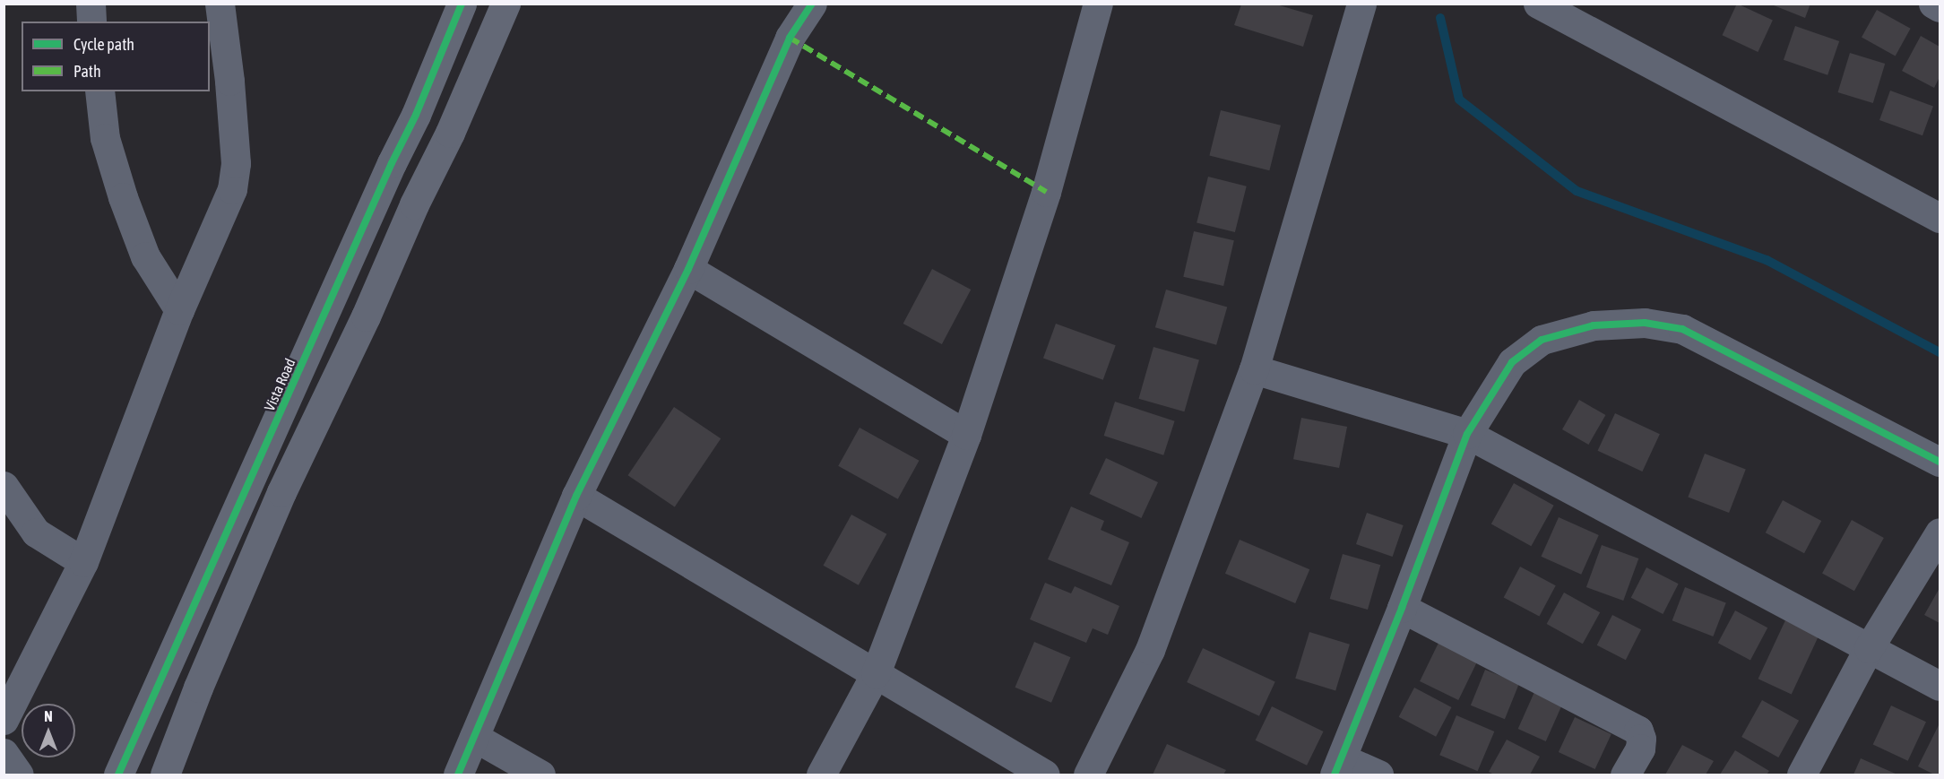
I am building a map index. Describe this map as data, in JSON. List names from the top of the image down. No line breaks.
{"streets":{"street":["Vista Road"]},"legend":["Cycle path","Path"],"north":"top"}
